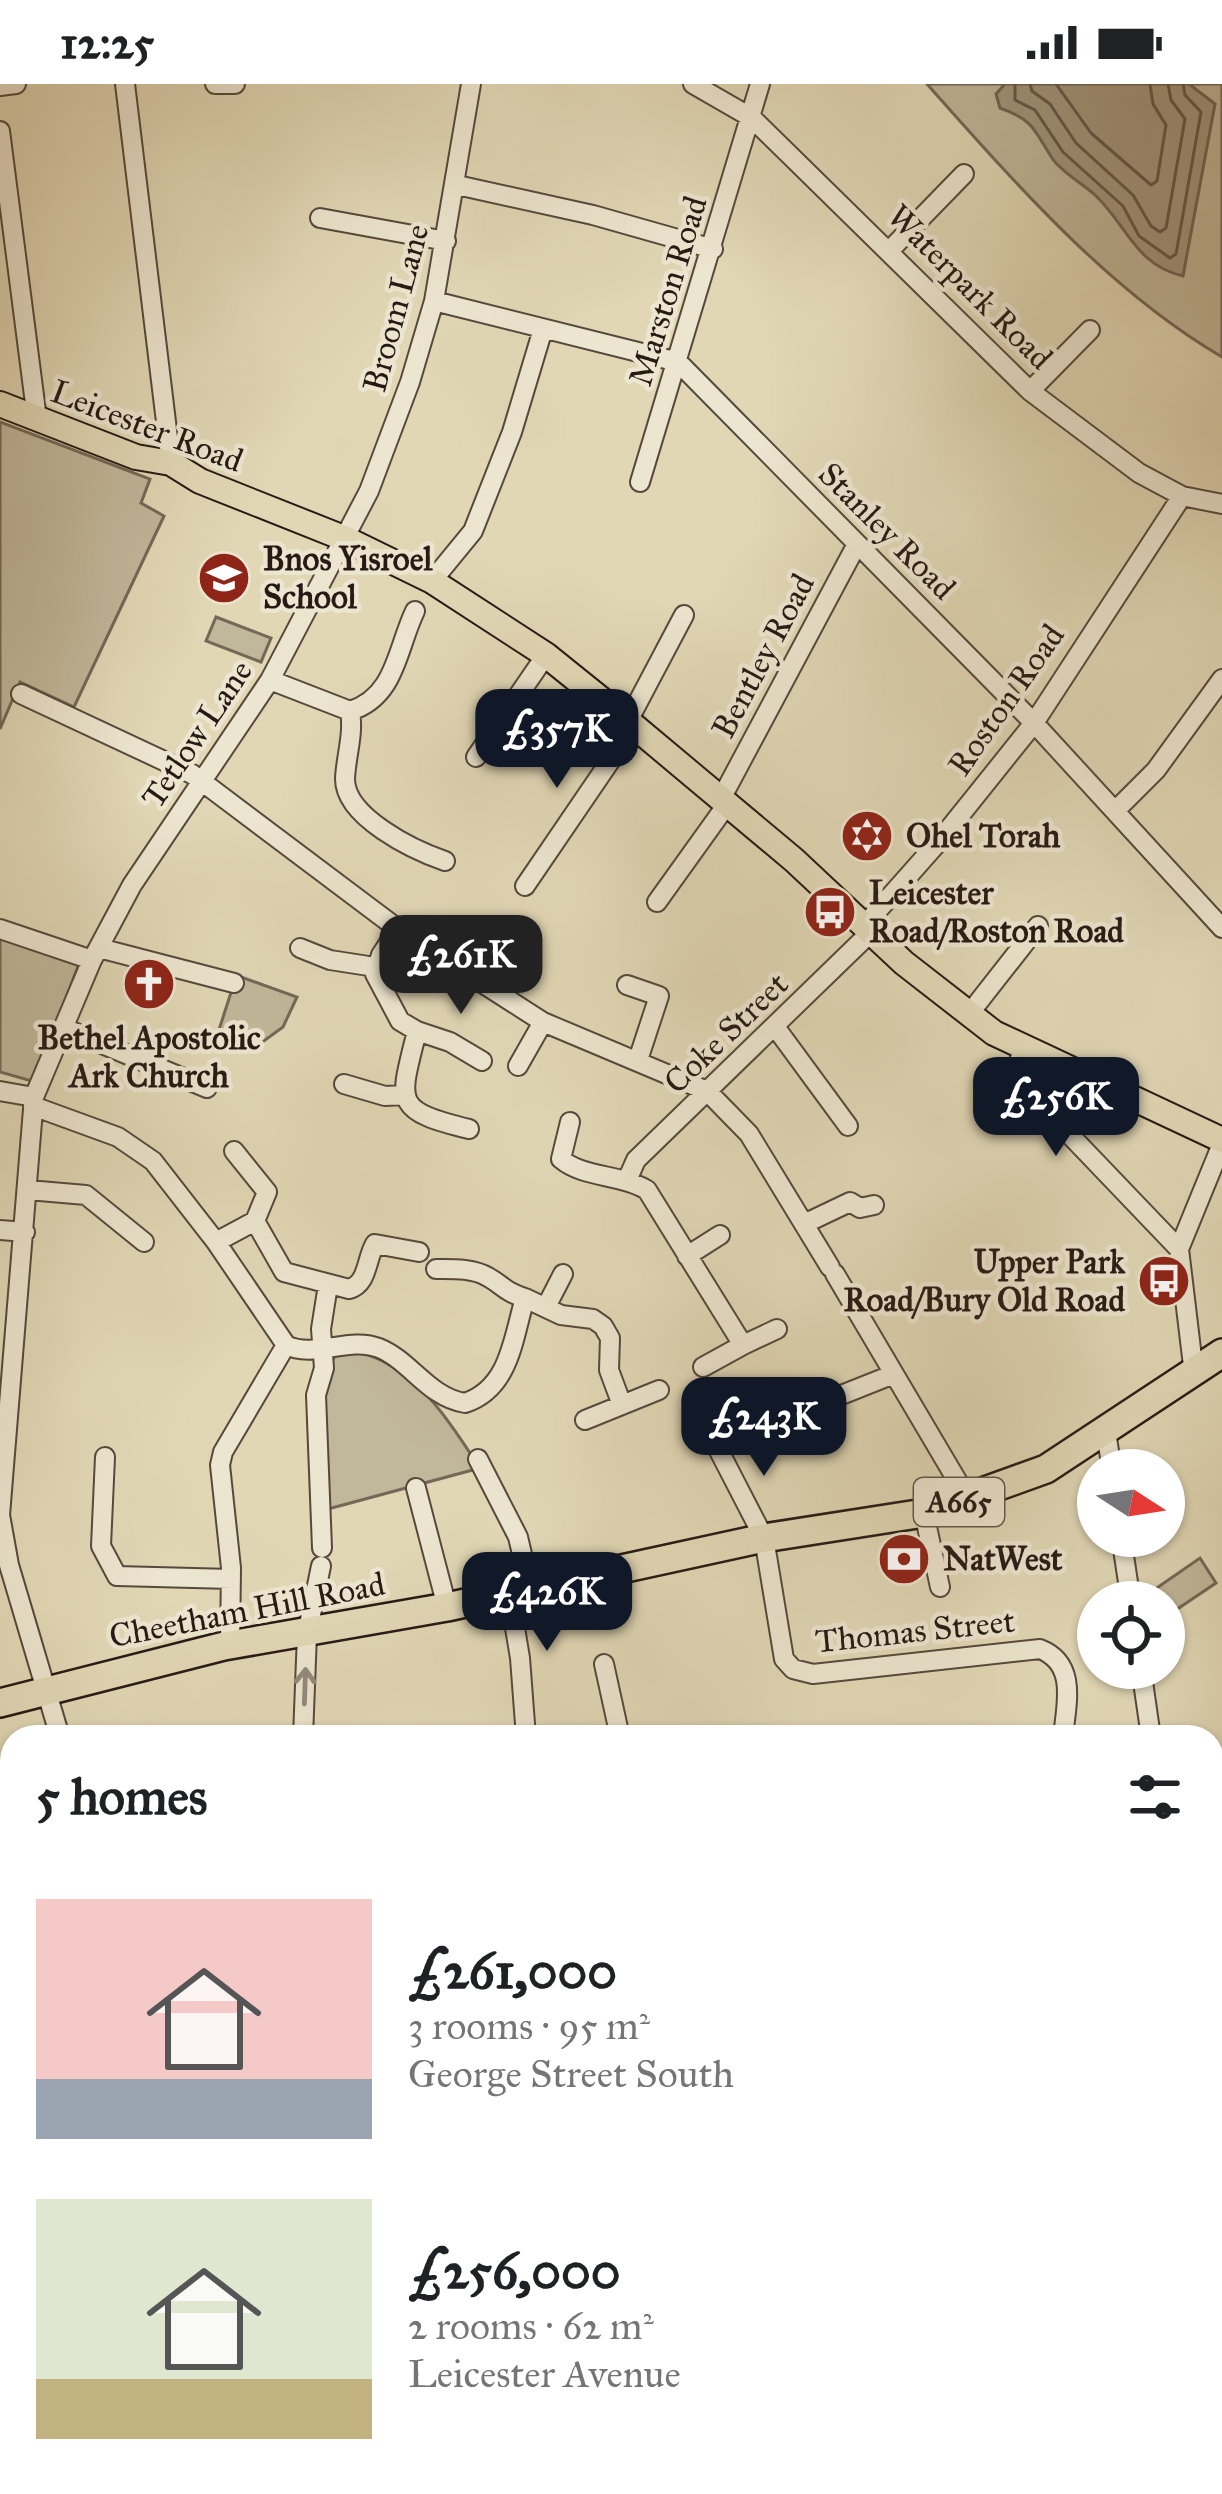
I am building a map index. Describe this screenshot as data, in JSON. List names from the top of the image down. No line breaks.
{"streets":{"highway":["A665","Cheetham Hill Road"],"main road":["Leicester Road"],"street":["Waterpark Road","Marston Road","Broom Lane","Stanley Road","Bentley Road","Roston Road","Tetlow Lane","Coke Street","Thomas Street"]},"crossings":[["Waterpark Road","Marston Road"],["Waterpark Road","Roston Road"],["Marston Road","Stanley Road"],["Broom Lane","Leicester Road"],["Broom Lane","Tetlow Lane"],["Leicester Road","Bentley Road"],["Leicester Road","Roston Road"],["Leicester Road","Tetlow Lane"],["Leicester Road","Coke Street"],["Stanley Road","Bentley Road"],["Stanley Road","Roston Road"],["Roston Road","Coke Street"],["A665","Cheetham Hill Road"],["A665","Thomas Street"]],"places":{"school or university":["Bnos Yisroel School"],"synagogue":["Ohel Torah"],"bus stop":["Leicester Road/Roston Road","Upper Park Road/Bury Old Road"],"church":["Bethel Apostolic Ark Church"],"bank":["NatWest"]},"north":"right","page":{"status":"12:25","price":["£357K","£261K","£256K","£243K","£426K"],"heading":"5 homes","list":[{"name":"£261,000","note":"3 rooms · 95 m² · George Street South"},{"name":"£256,000","note":"2 rooms · 62 m² · Leicester Avenue"}]}}
